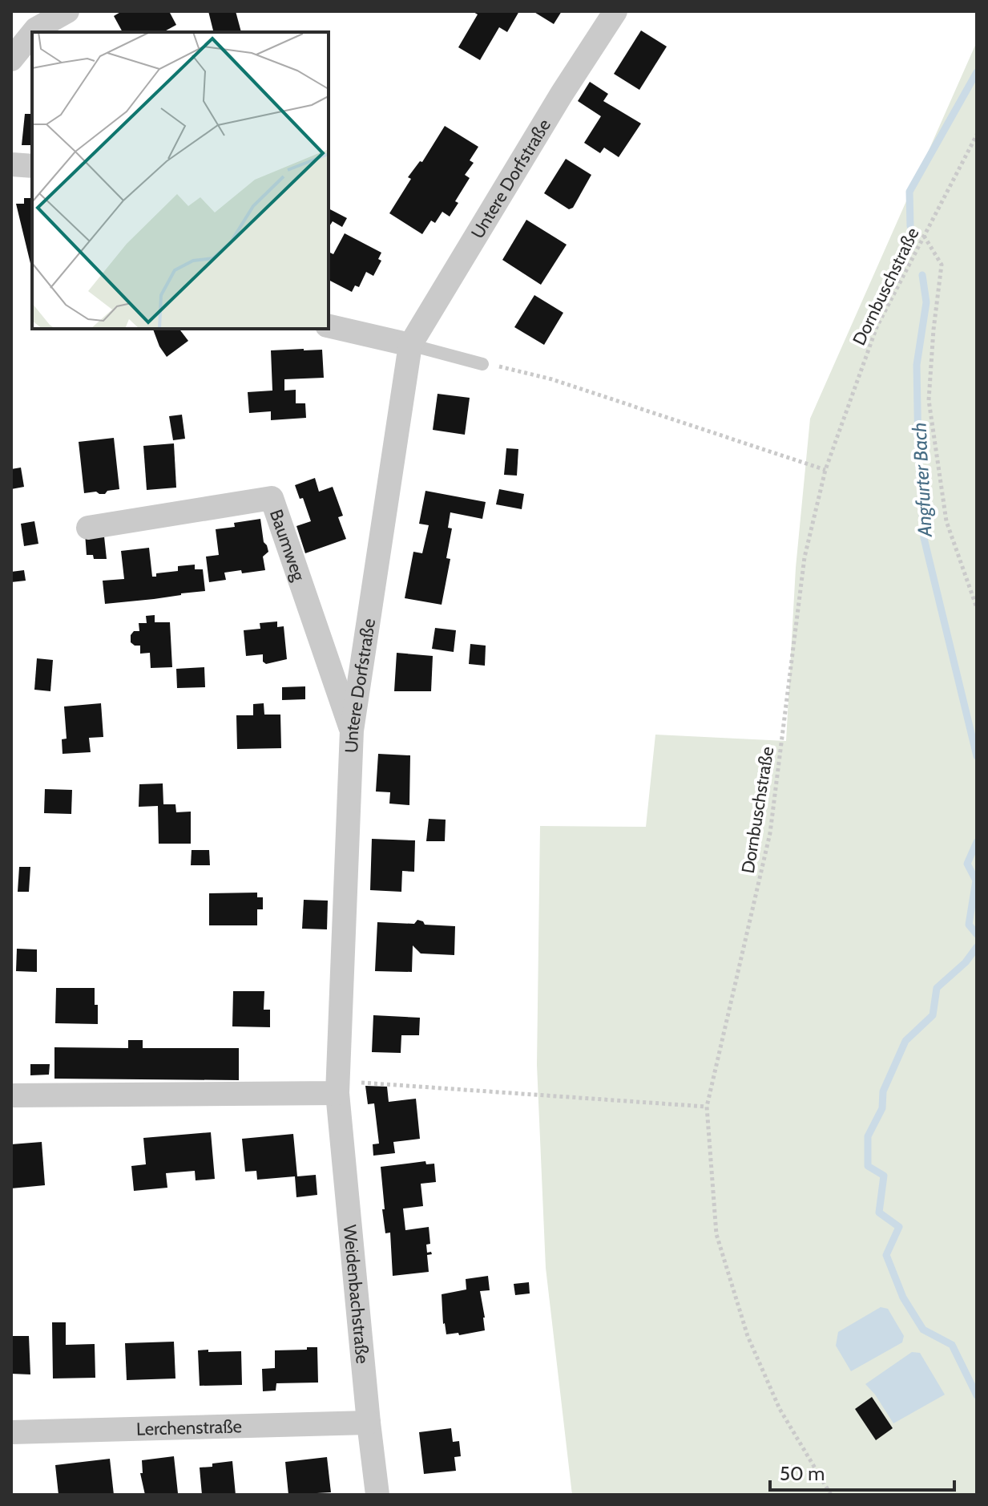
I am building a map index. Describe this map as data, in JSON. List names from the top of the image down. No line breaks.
{"streets":{"street":["Untere Dorfstraße","Baumweg","Weidenbachstraße","Lerchenstraße"],"path":["Dornbuschstraße"]},"crossings":[["Untere Dorfstraße","Baumweg"],["Untere Dorfstraße","Weidenbachstraße"],["Weidenbachstraße","Lerchenstraße"]],"water":["Angfurter Bach"],"scale_bar":"50 m"}
